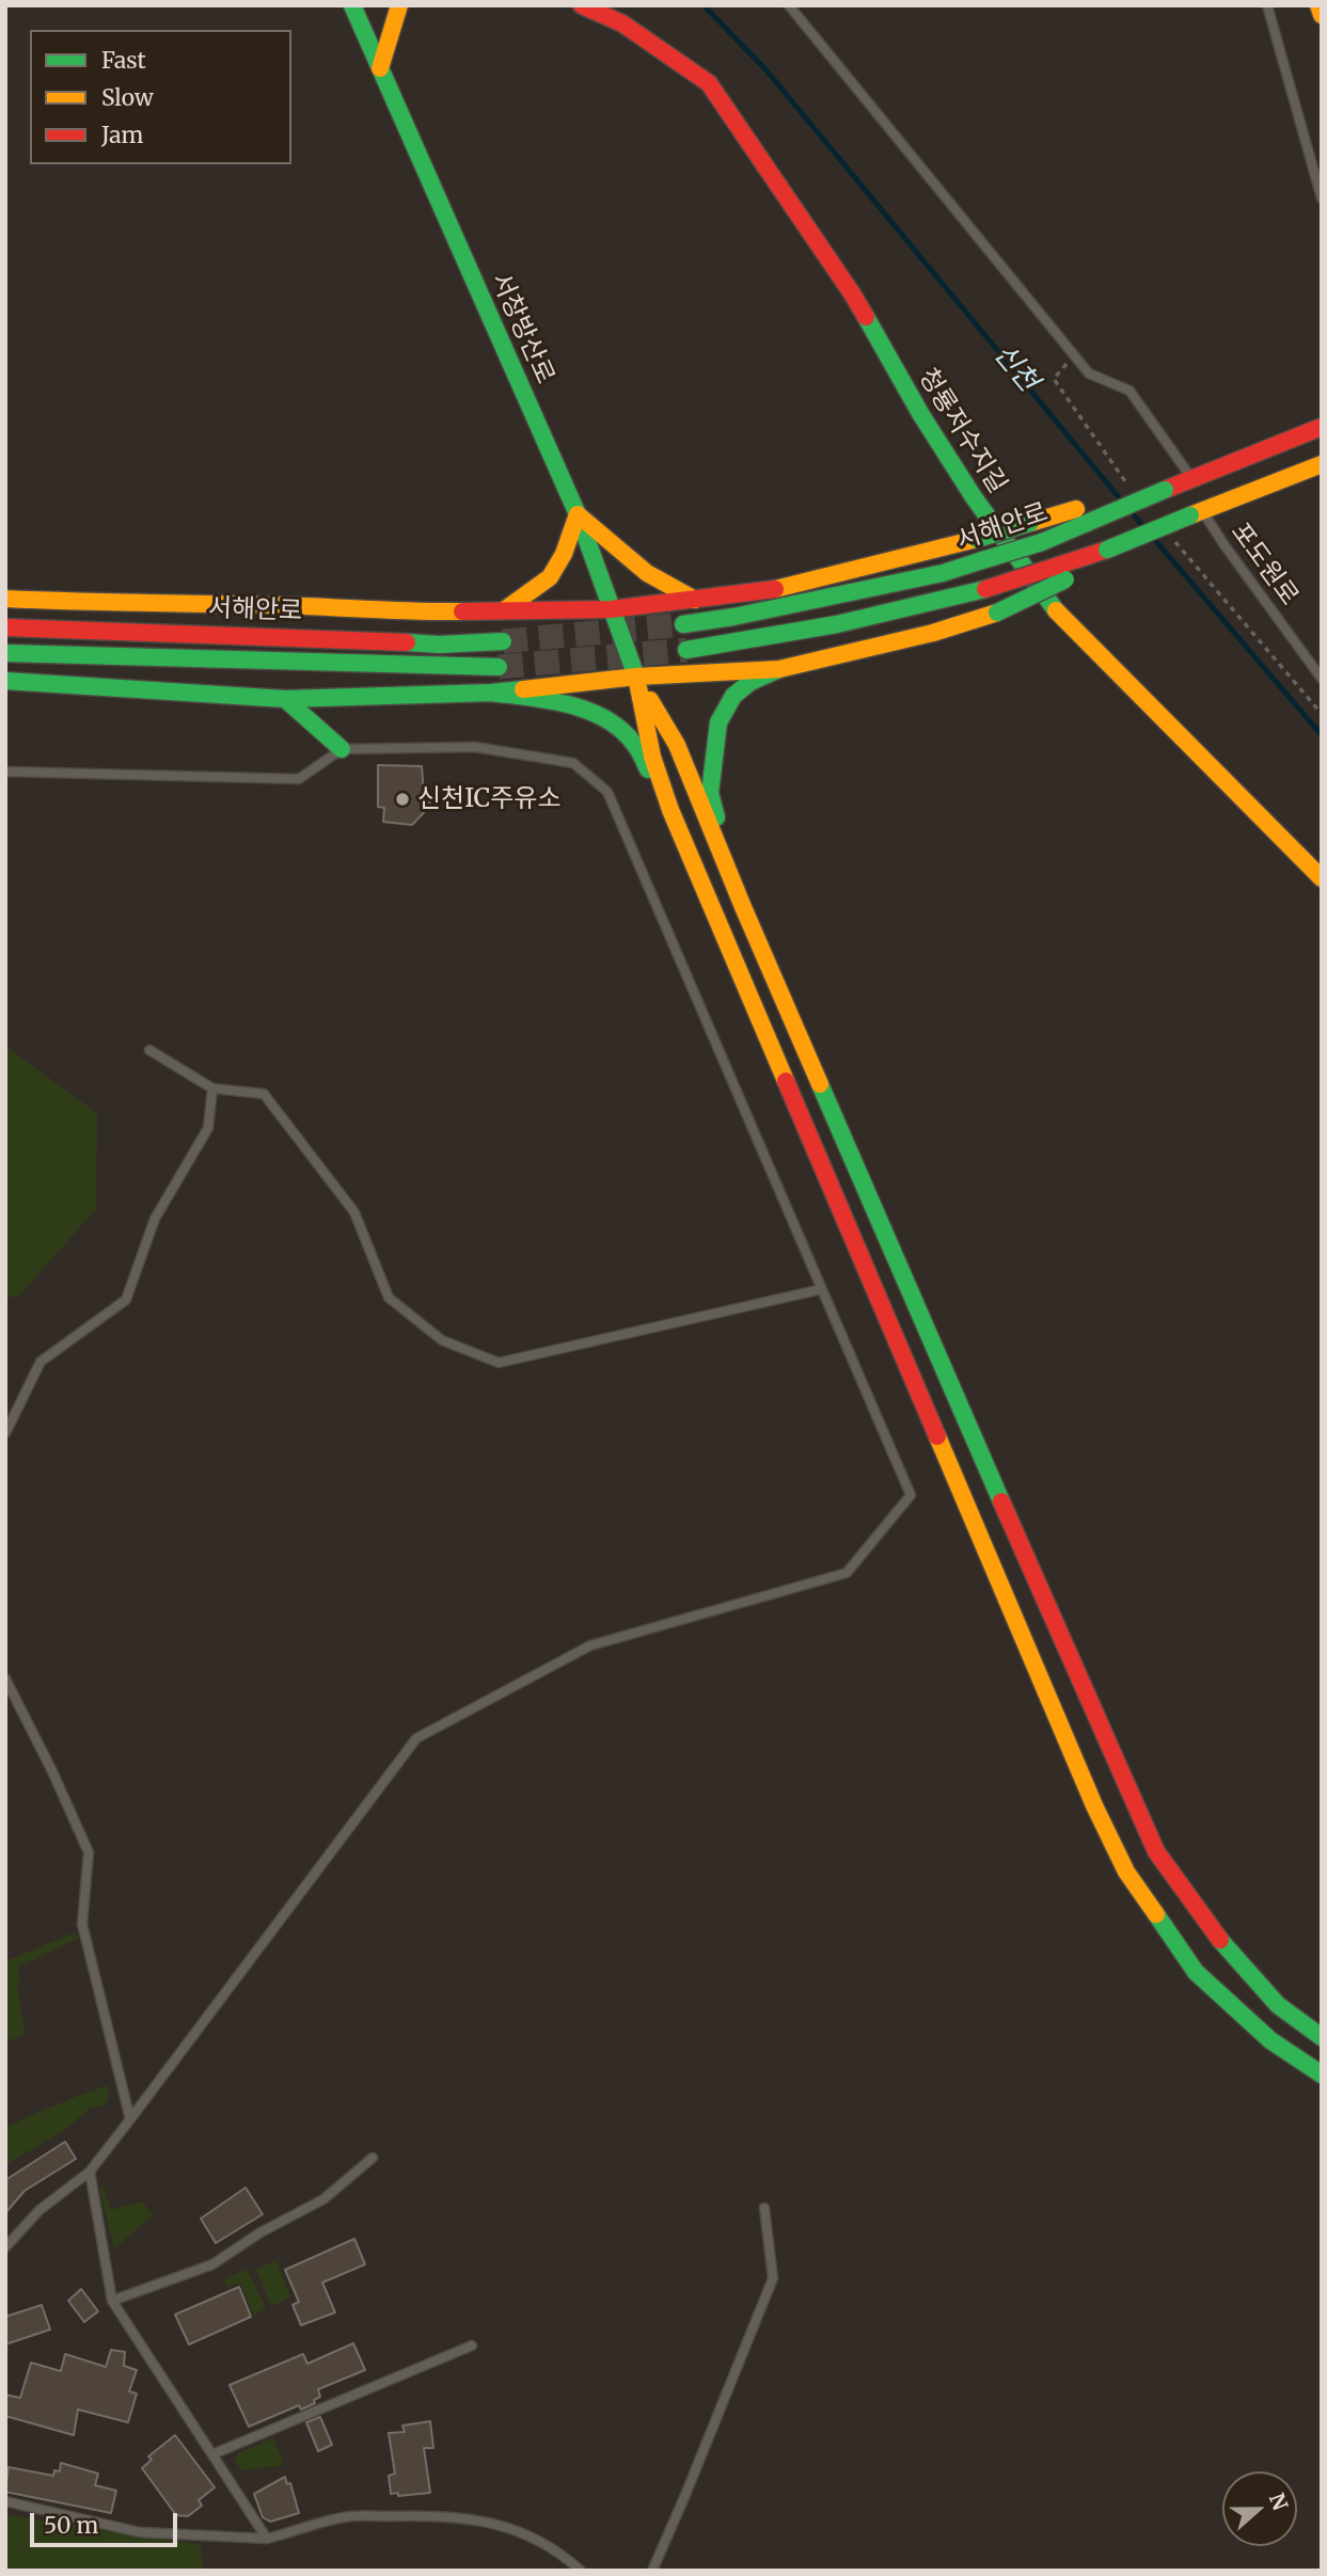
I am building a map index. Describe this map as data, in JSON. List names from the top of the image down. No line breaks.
{"streets":{"main road":["서창방산로","청룡저수지길","서해안로"],"lane":["포도원로"]},"water":["신천"],"places":["신천IC주유소"],"legend":["Fast","Slow","Jam"],"scale_bar":"50 m","north":"right"}
